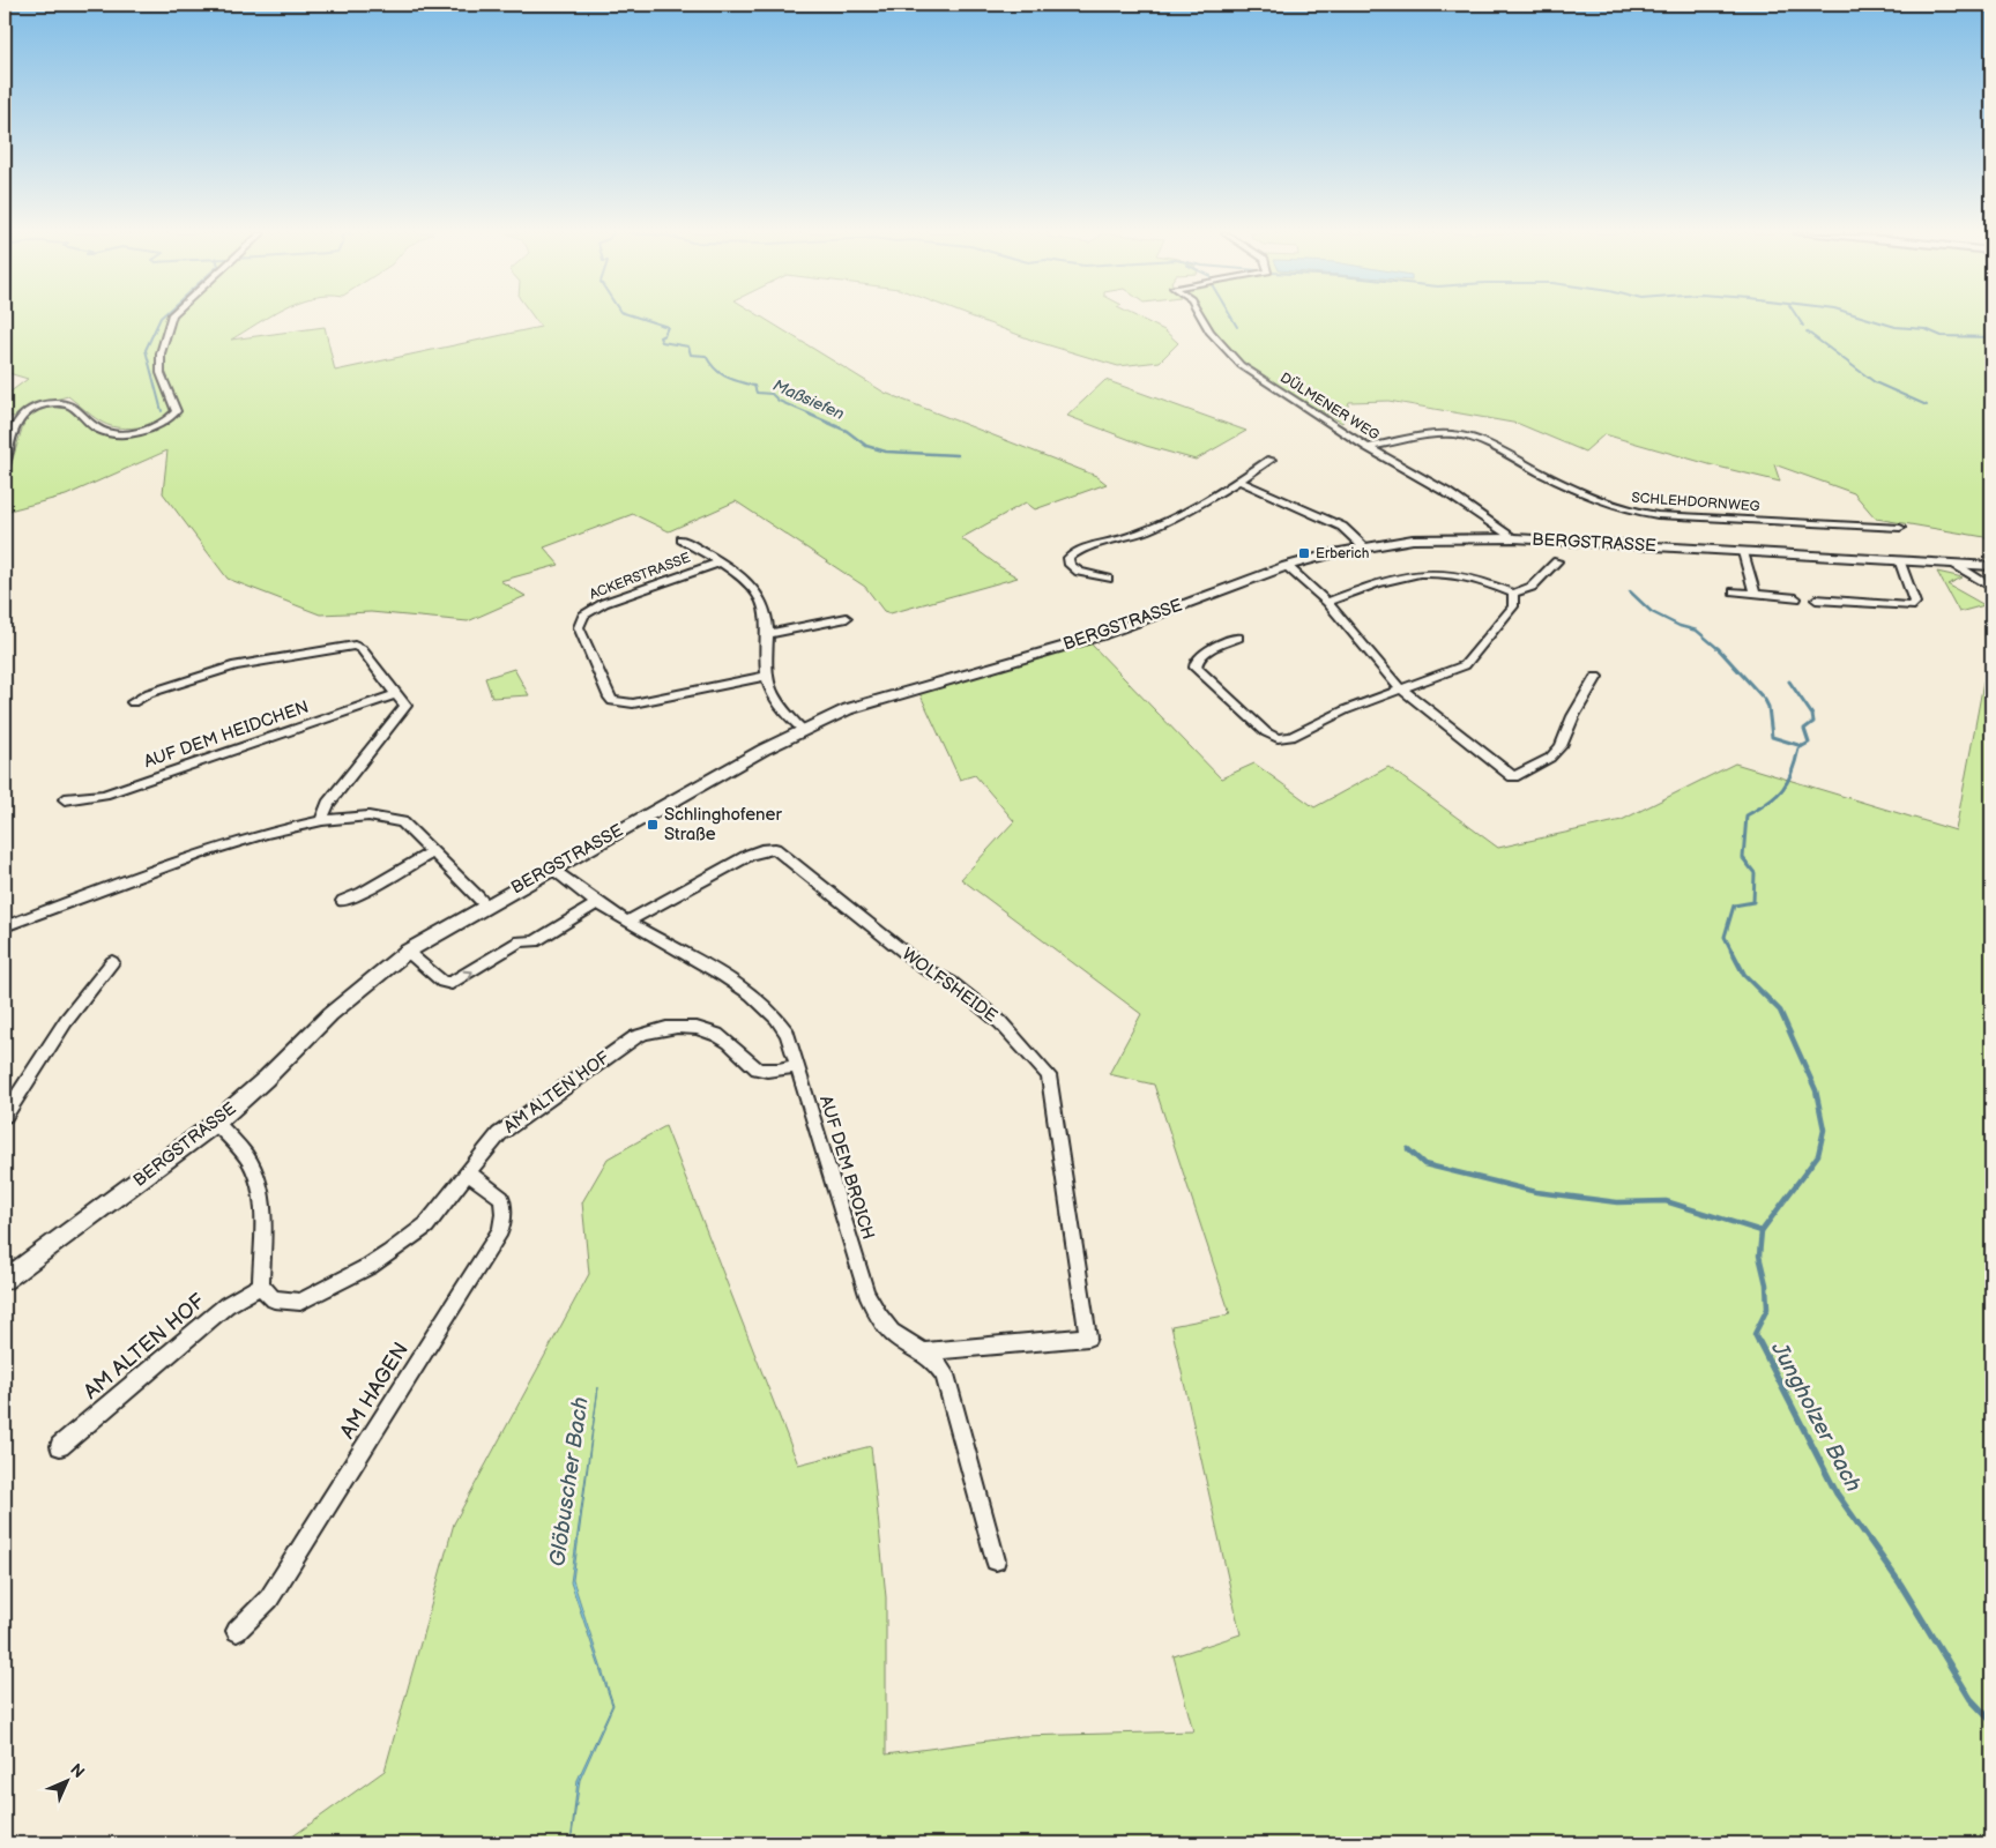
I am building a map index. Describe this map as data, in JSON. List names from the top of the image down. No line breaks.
{"streets":{"street":["DÜLMENER WEG","SCHLEHDORNWEG","BERGSTRASSE","ACKERSTRASSE","AUF DEM HEIDCHEN","WOLFSHEIDE","AM ALTEN HOF","AUF DEM BROICH","AM HAGEN"]},"crossings":[["DÜLMENER WEG","SCHLEHDORNWEG"],["DÜLMENER WEG","BERGSTRASSE"],["BERGSTRASSE","AUF DEM BROICH"],["WOLFSHEIDE","AUF DEM BROICH"],["AM ALTEN HOF","AUF DEM BROICH"],["AM ALTEN HOF","AM HAGEN"]],"water":["Maßsiefen","Jungholzer Bach","Glöbuscher Bach"],"places":{"transit":["Erberich","Schlinghofener Straße"]},"north":"top right"}
